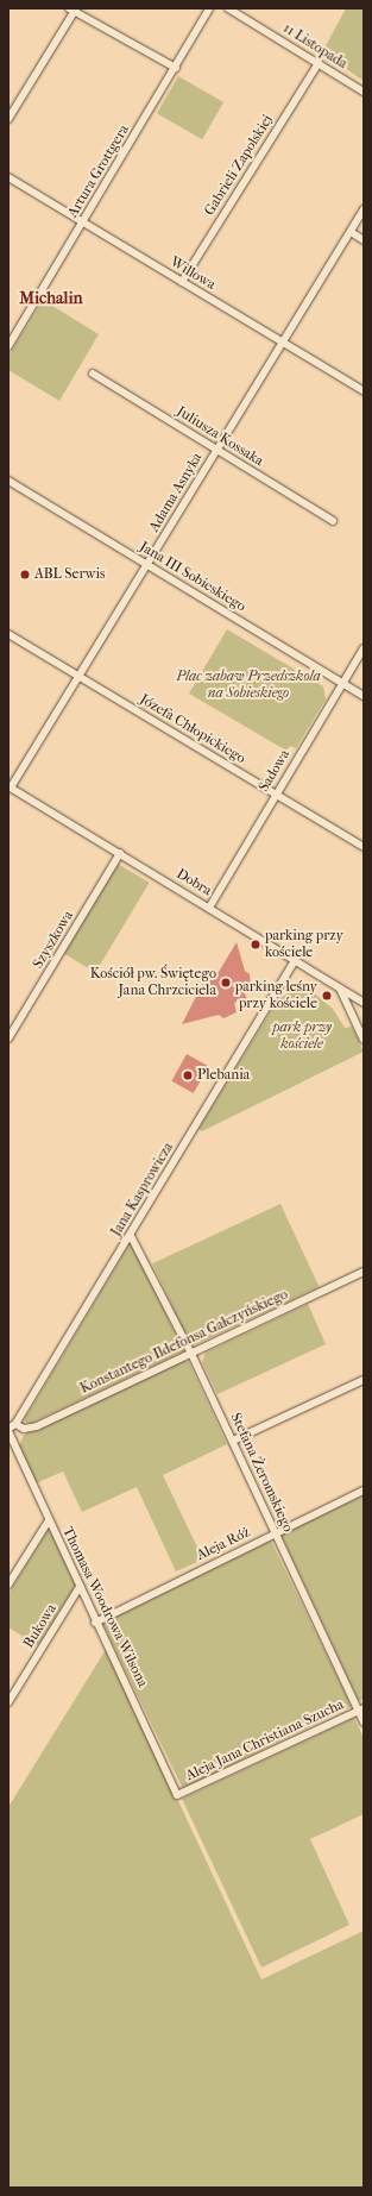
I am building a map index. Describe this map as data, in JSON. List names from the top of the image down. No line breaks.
{"streets":{"street":["11 Listopada","Gabrieli Zapolskiej","Artura Grottgera","Willowa","Juliusza Kossaka","Adama Asnyka","Jana III Sobieskiego","Józefa Chłopickiego","Sadowa","Dobra","Szyszkowa","Jana Kasprowicza","Konstantego Ildefonsa Gałczyńskiego","Stefana Żeromskiego","Aleja Róż","Thomasa Woodrowa Wilsona","Bukowa","Aleja Jana Christiana Szucha"]},"crossings":[["11 Listopada","Gabrieli Zapolskiej"],["Gabrieli Zapolskiej","Willowa"],["Artura Grottgera","Willowa"],["Willowa","Adama Asnyka"],["Juliusza Kossaka","Adama Asnyka"],["Adama Asnyka","Jana III Sobieskiego"],["Adama Asnyka","Józefa Chłopickiego"],["Adama Asnyka","Dobra"],["Jana III Sobieskiego","Sadowa"],["Józefa Chłopickiego","Sadowa"],["Sadowa","Dobra"],["Dobra","Szyszkowa"],["Dobra","Jana Kasprowicza"],["Jana Kasprowicza","Konstantego Ildefonsa Gałczyńskiego"],["Jana Kasprowicza","Stefana Żeromskiego"],["Jana Kasprowicza","Thomasa Woodrowa Wilsona"],["Konstantego Ildefonsa Gałczyńskiego","Stefana Żeromskiego"],["Stefana Żeromskiego","Aleja Róż"],["Stefana Żeromskiego","Aleja Jana Christiana Szucha"],["Aleja Róż","Thomasa Woodrowa Wilsona"],["Thomasa Woodrowa Wilsona","Bukowa"],["Thomasa Woodrowa Wilsona","Aleja Jana Christiana Szucha"]],"districts":["Michalin"],"parks":["Plac zabaw Przedszkola na Sobieskiego","park przy kościele"],"places":["ABL Serwis","parking przy kościele","Kościół pw. Świętego Jana Chrzciciela","parking leśny przy kościele","Plebania"]}
